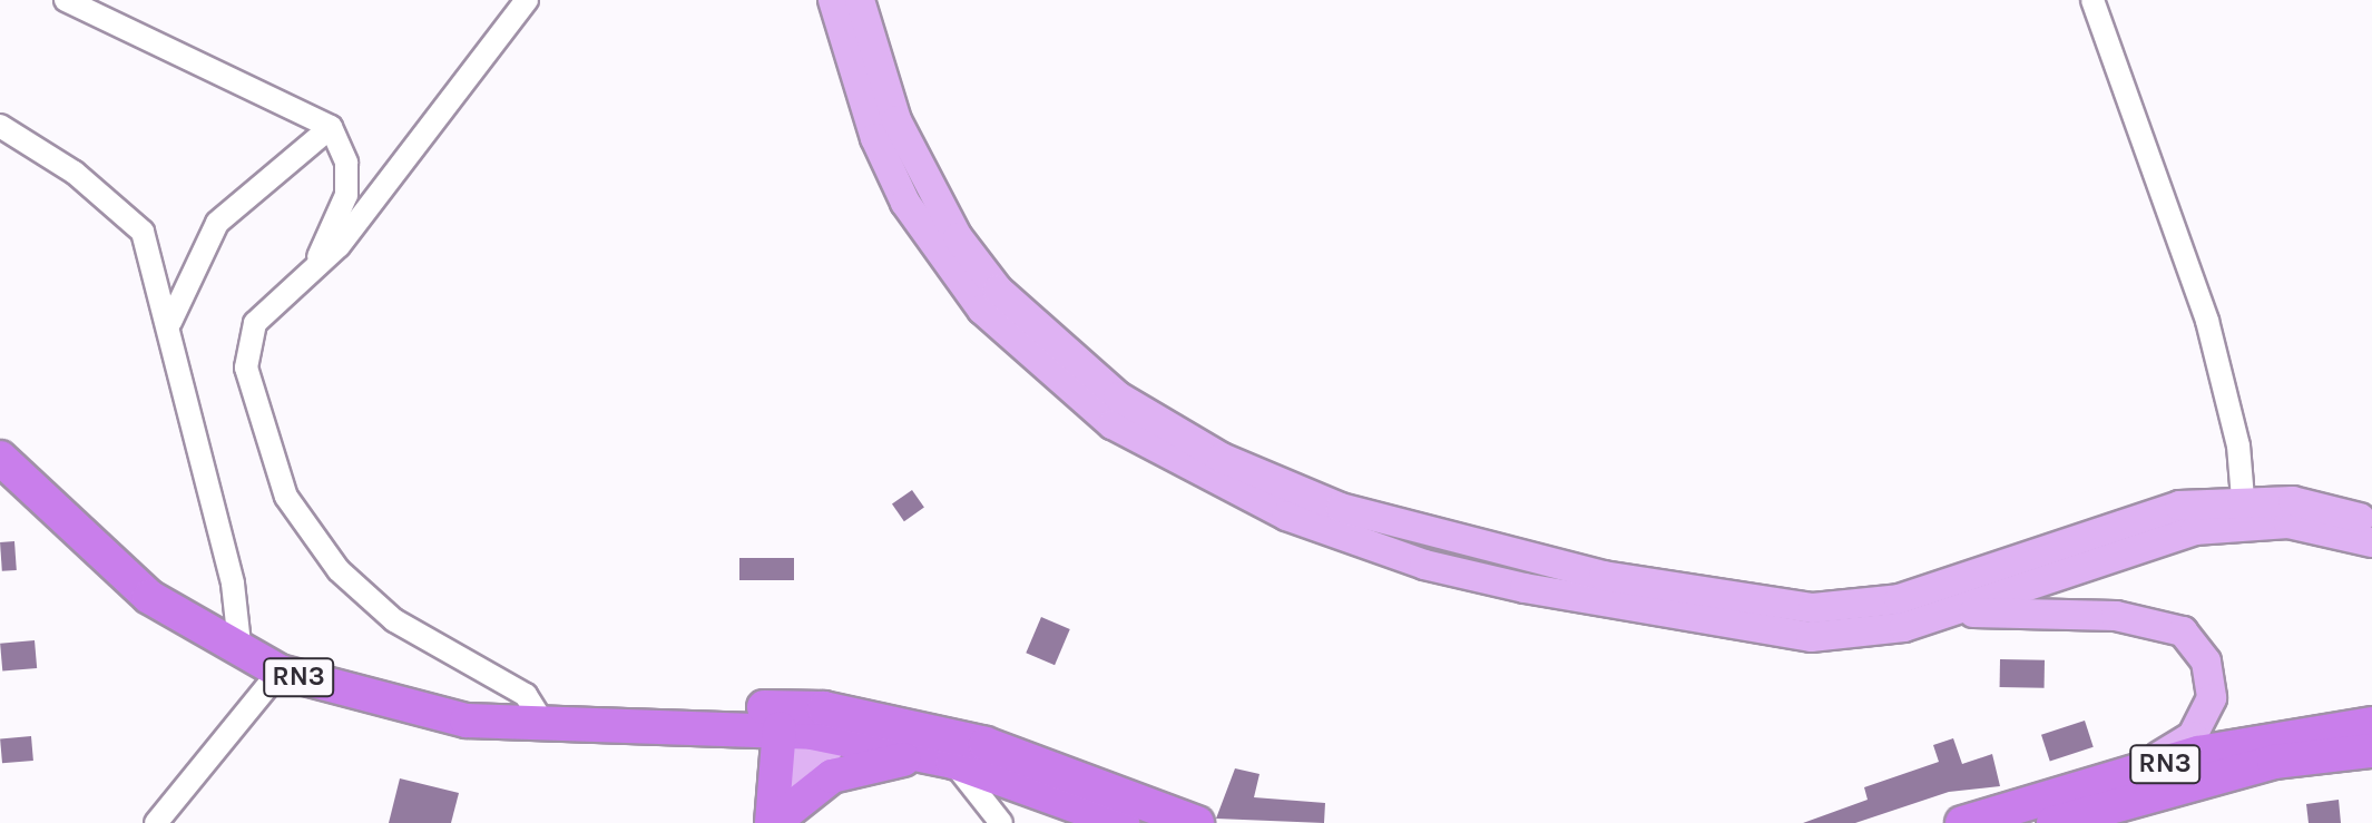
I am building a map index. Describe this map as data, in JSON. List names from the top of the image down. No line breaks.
{"streets":{"highway":["RN3"]}}
